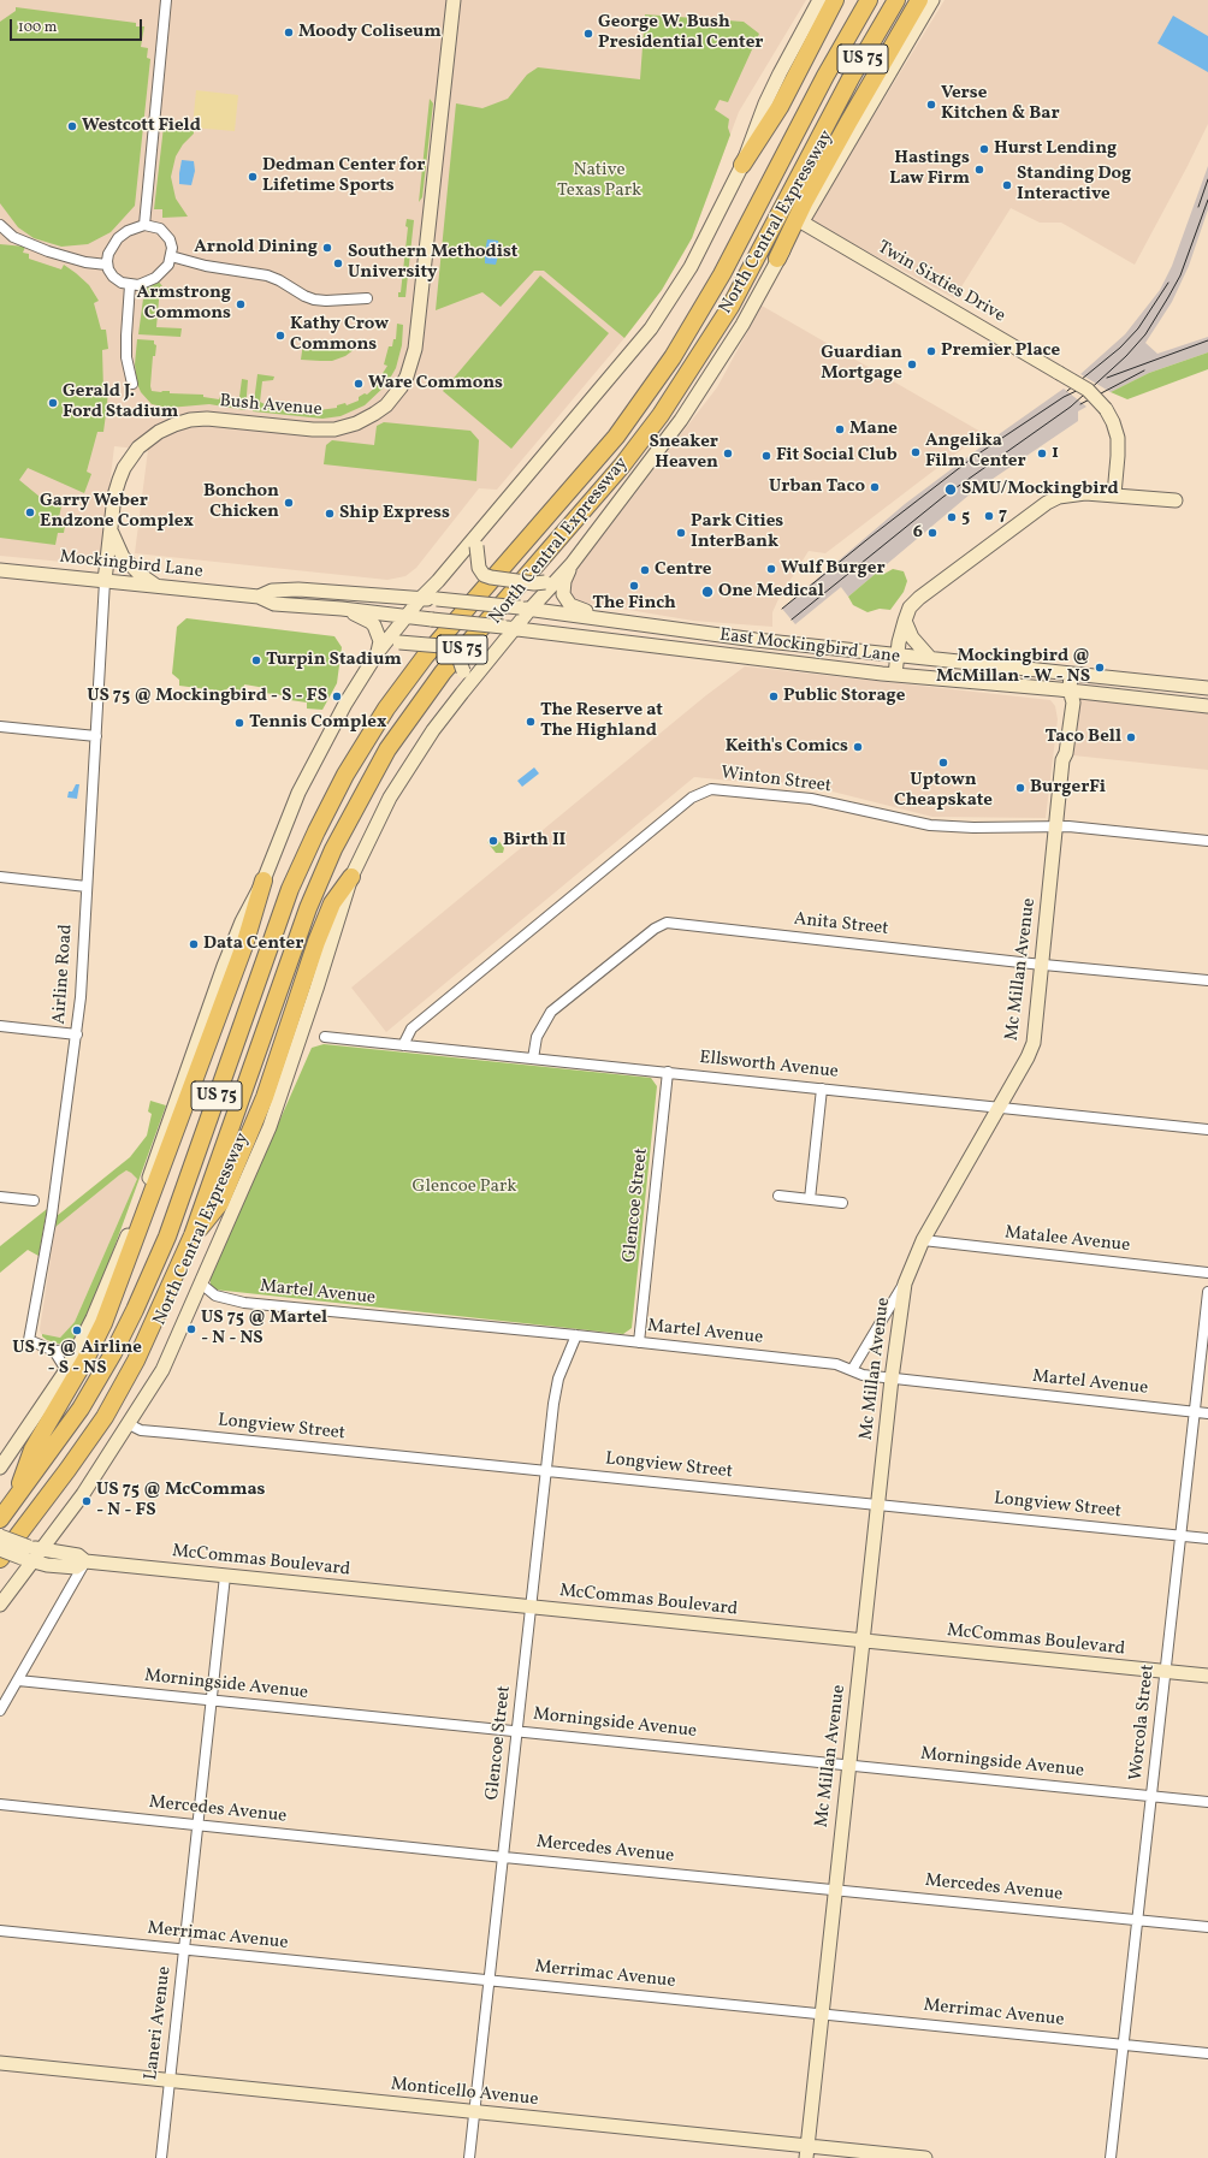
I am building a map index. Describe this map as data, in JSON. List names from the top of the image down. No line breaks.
{"streets":{"highway":["US 75","North Central Expressway"],"main road":["Twin Sixties Drive","Bush Avenue","Mockingbird Lane","East Mockingbird Lane","Mc Millan Avenue","McCommas Boulevard","Monticello Avenue"],"street":["Winton Street","Anita Street","Airline Road","Ellsworth Avenue","Glencoe Street","Matalee Avenue","Martel Avenue","Longview Street","Morningside Avenue","Worcola Street","Mercedes Avenue","Merrimac Avenue","Laneri Avenue"]},"crossings":[["North Central Expressway","Twin Sixties Drive"],["North Central Expressway","East Mockingbird Lane"],["North Central Expressway","Martel Avenue"],["North Central Expressway","Longview Street"],["North Central Expressway","McCommas Boulevard"],["Bush Avenue","Mockingbird Lane"],["Bush Avenue","Airline Road"],["Mockingbird Lane","East Mockingbird Lane"],["Mockingbird Lane","Airline Road"],["East Mockingbird Lane","Mc Millan Avenue"],["Winton Street","Mc Millan Avenue"],["Winton Street","Ellsworth Avenue"],["Anita Street","Mc Millan Avenue"],["Anita Street","Ellsworth Avenue"],["Mc Millan Avenue","Ellsworth Avenue"],["Mc Millan Avenue","Matalee Avenue"],["Mc Millan Avenue","Martel Avenue"],["Mc Millan Avenue","Longview Street"],["Mc Millan Avenue","McCommas Boulevard"],["Mc Millan Avenue","Morningside Avenue"],["Mc Millan Avenue","Mercedes Avenue"],["Mc Millan Avenue","Merrimac Avenue"],["Mc Millan Avenue","Monticello Avenue"],["Ellsworth Avenue","Glencoe Street"],["Glencoe Street","Martel Avenue"],["Glencoe Street","Longview Street"],["Glencoe Street","McCommas Boulevard"],["Glencoe Street","Morningside Avenue"],["Glencoe Street","Mercedes Avenue"],["Glencoe Street","Merrimac Avenue"],["Glencoe Street","Monticello Avenue"],["Martel Avenue","Worcola Street"],["Longview Street","Worcola Street"],["McCommas Boulevard","Worcola Street"],["McCommas Boulevard","Laneri Avenue"],["Morningside Avenue","Worcola Street"],["Morningside Avenue","Laneri Avenue"],["Worcola Street","Mercedes Avenue"],["Worcola Street","Merrimac Avenue"],["Mercedes Avenue","Laneri Avenue"],["Merrimac Avenue","Laneri Avenue"],["Laneri Avenue","Monticello Avenue"]],"parks":["Native Texas Park","Glencoe Park"],"places":["Moody Coliseum","George W. Bush Presidential Center","Verse Kitchen & Bar","Westcott Field","Hurst Lending","Hastings Law Firm","Dedman Center for Lifetime Sports","Standing Dog Interactive","Arnold Dining","Southern Methodist University","Armstrong Commons","Kathy Crow Commons","Premier Place","Guardian Mortgage","Ware Commons","Gerald J. Ford Stadium","Mane","Angelika Film Center","Sneaker Heaven","1","Fit Social Club","Urban Taco","SMU/Mockingbird","Bonchon Chicken","Garry Weber Endzone Complex","Ship Express","7","5","Park Cities InterBank","6","Wulf Burger","Centre","The Finch","One Medical","Turpin Stadium","Mockingbird @ McMillan - W - NS","US 75 @ Mockingbird - S - FS","Public Storage","The Reserve at The Highland","Tennis Complex","Taco Bell","Keith's Comics","Uptown Cheapskate","BurgerFi","Birth II","Data Center","US 75 @ Martel - N - NS","US 75 @ Airline - S - NS","US 75 @ McCommas - N - FS"],"scale_bar":"100 m"}
